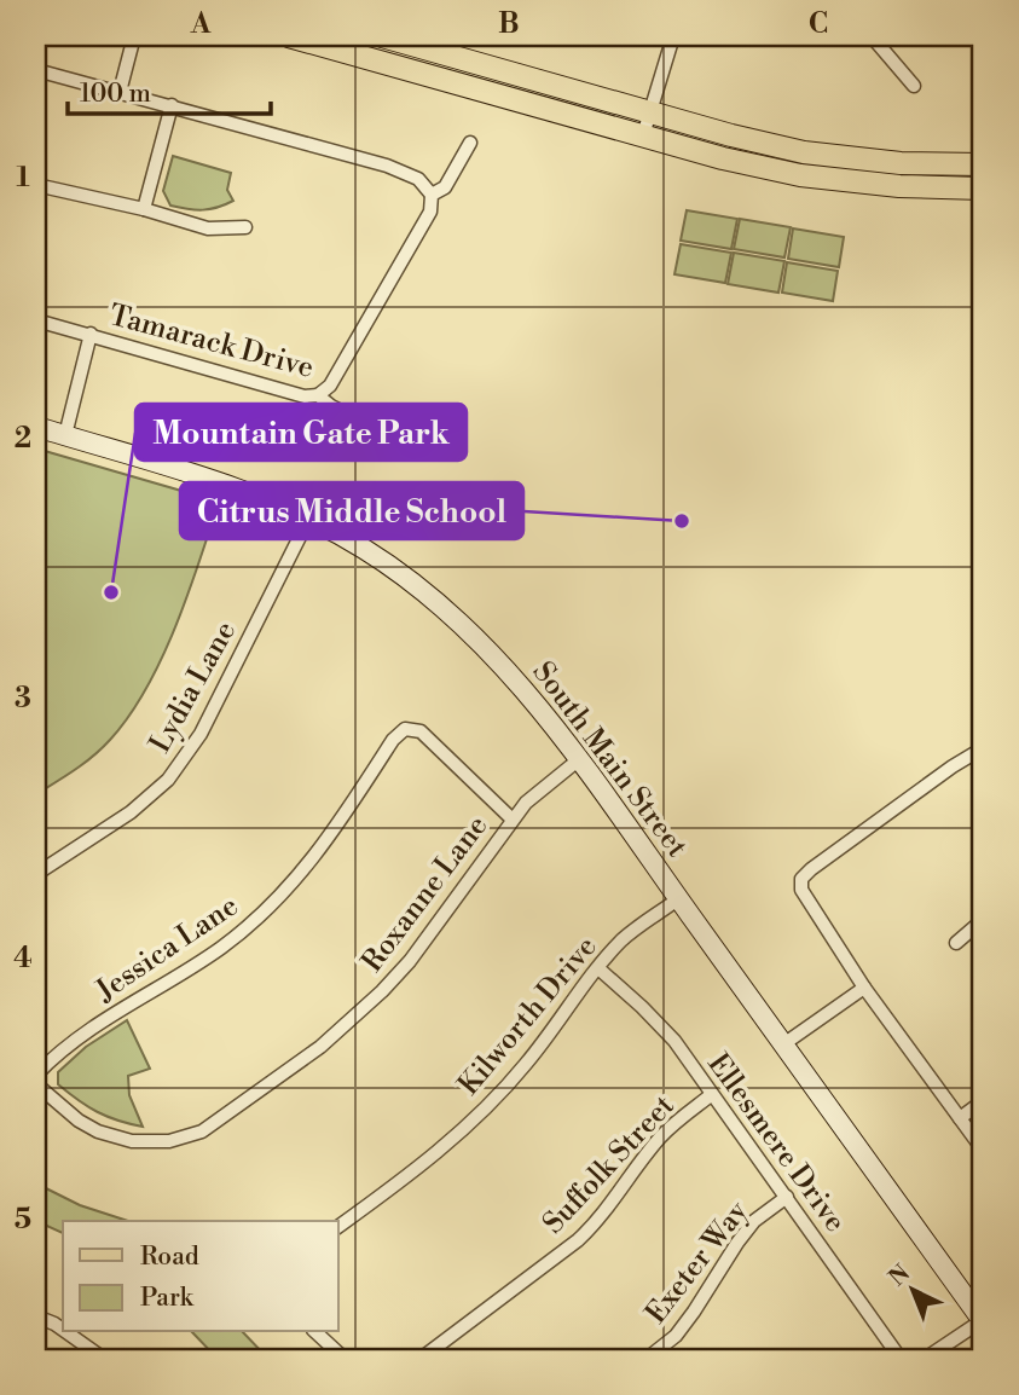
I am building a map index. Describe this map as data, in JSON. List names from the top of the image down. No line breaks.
{"streets":{"main road":["South Main Street"],"street":["Tamarack Drive","Lydia Lane","Roxanne Lane","Jessica Lane","Kilworth Drive","Ellesmere Drive","Suffolk Street","Exeter Way"]},"crossings":[["Lydia Lane","South Main Street"],["South Main Street","Roxanne Lane"],["South Main Street","Kilworth Drive"],["Roxanne Lane","Jessica Lane"],["Kilworth Drive","Ellesmere Drive"],["Ellesmere Drive","Suffolk Street"],["Ellesmere Drive","Exeter Way"]],"places":["Citrus Middle School","Mountain Gate Park"],"legend":["Road","Park"],"scale_bar":"100 m","north":"top left","grid":{"columns":["A","B","C"],"rows":["1","2","3","4","5"]}}
